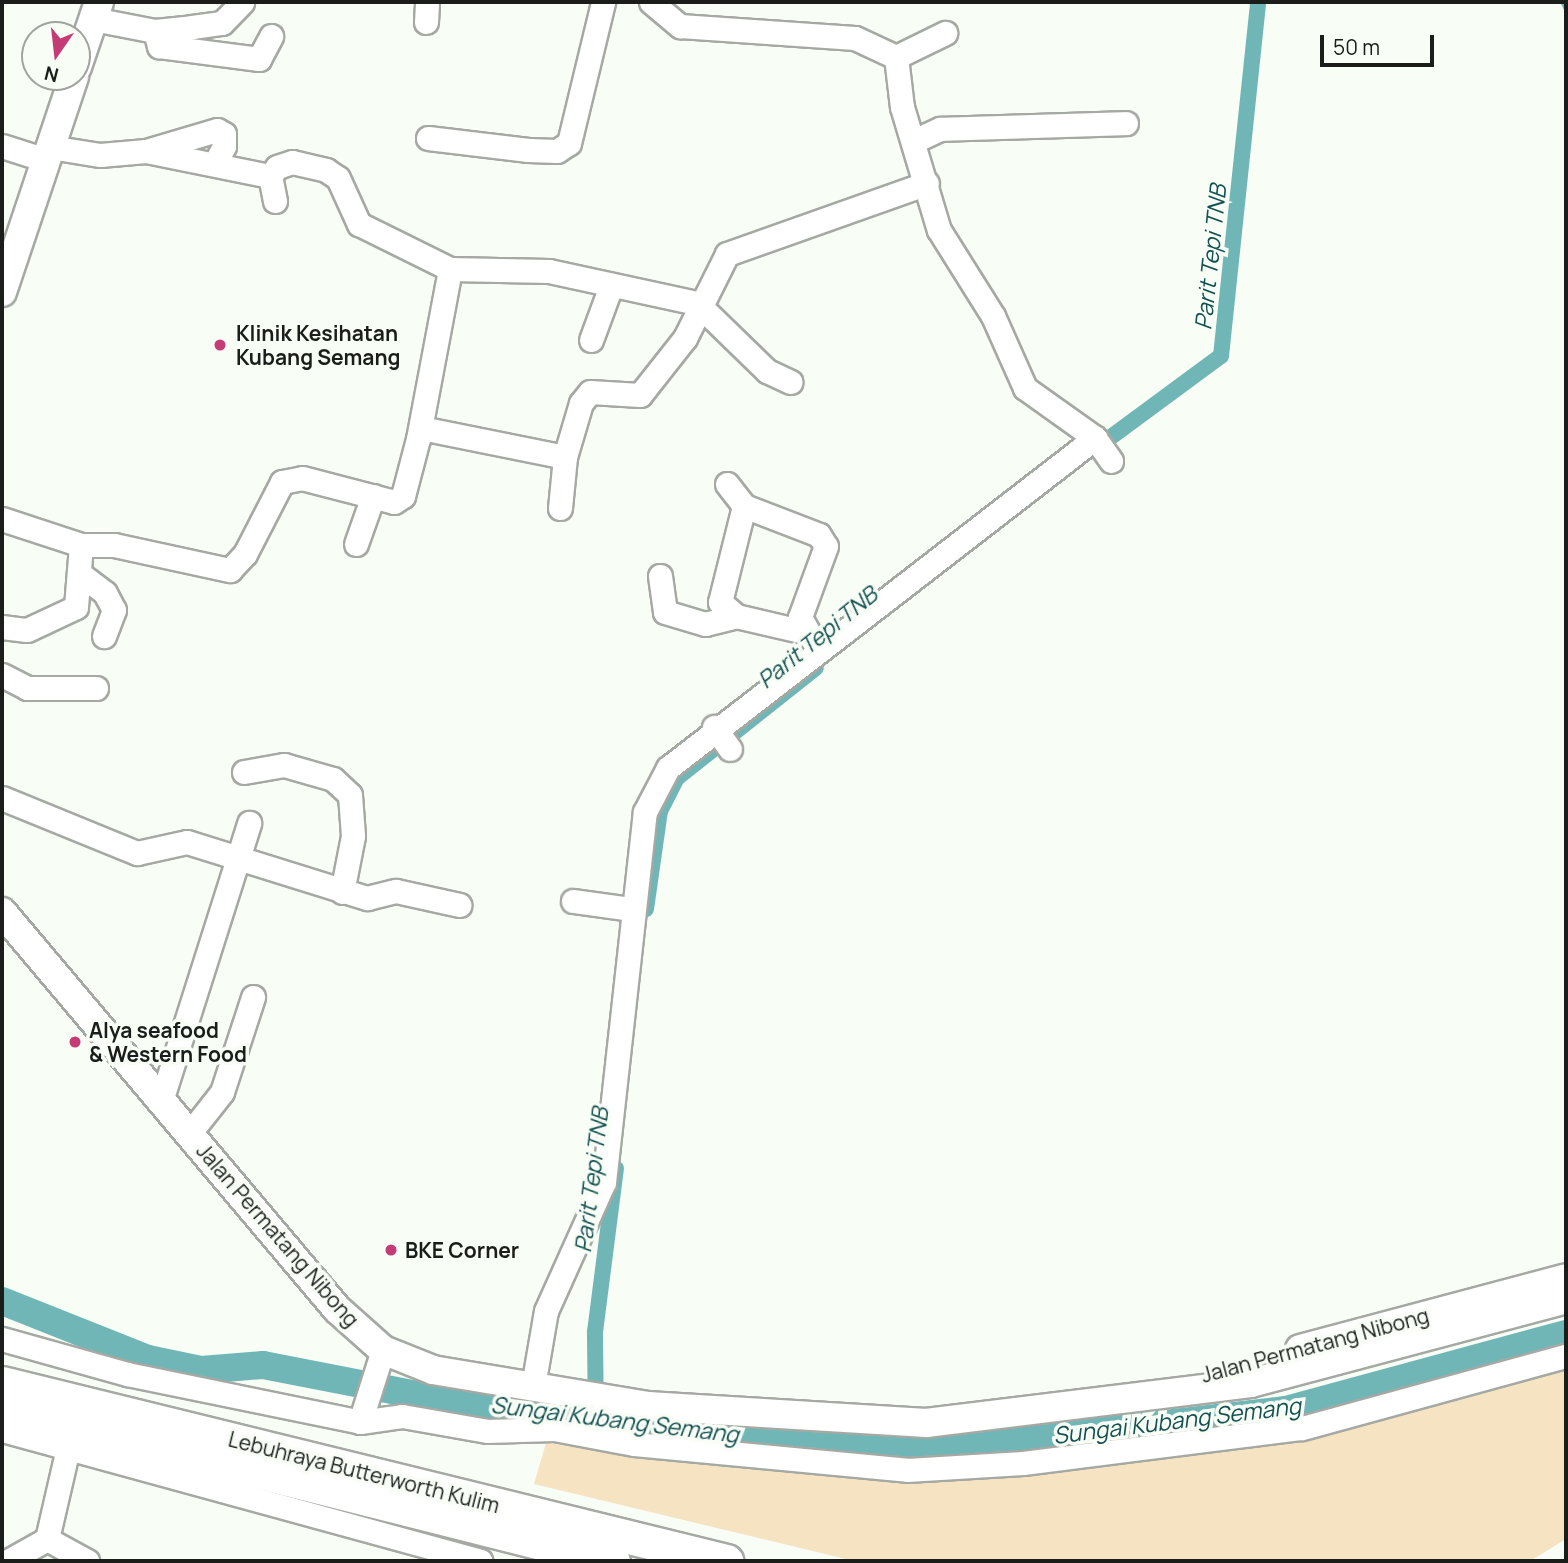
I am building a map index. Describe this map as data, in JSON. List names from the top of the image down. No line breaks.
{"streets":{"highway":["Lebuhraya Butterworth Kulim"],"main road":["Jalan Permatang Nibong"]},"water":["Parit Tepi TNB","Sungai Kubang Semang"],"places":["Klinik Kesihatan Kubang Semang","Alya seafood & Western Food","BKE Corner"],"scale_bar":"50 m","north":"bottom"}
